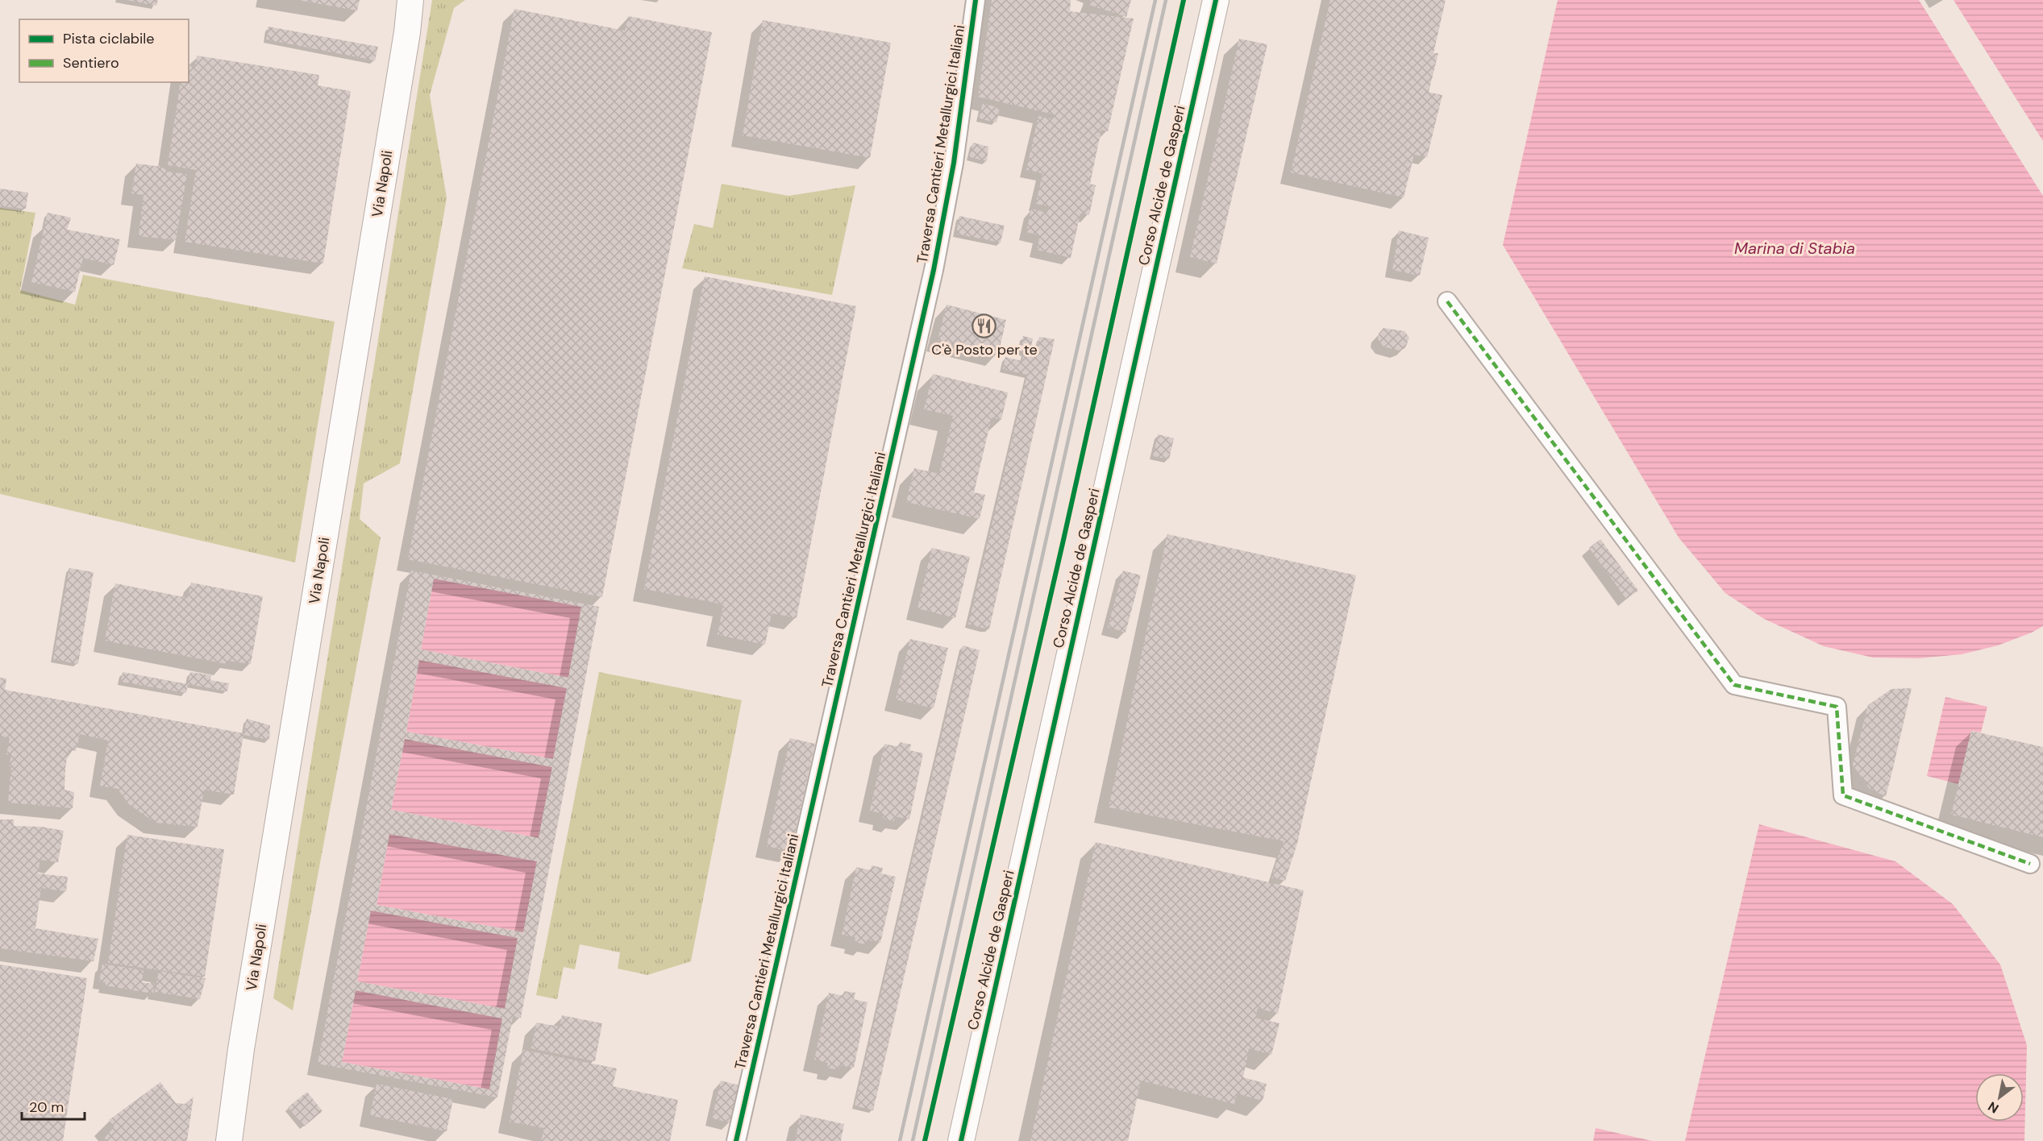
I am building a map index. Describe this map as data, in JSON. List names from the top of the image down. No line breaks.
{"streets":{"street":["Traversa Cantieri Metallurgici Italiani","Via Napoli","Corso Alcide de Gasperi"]},"water":["Marina di Stabia"],"places":{"restaurant":["C'è Posto per te"]},"legend":["Pista ciclabile","Sentiero"],"scale_bar":"20 m","north":"bottom left"}
